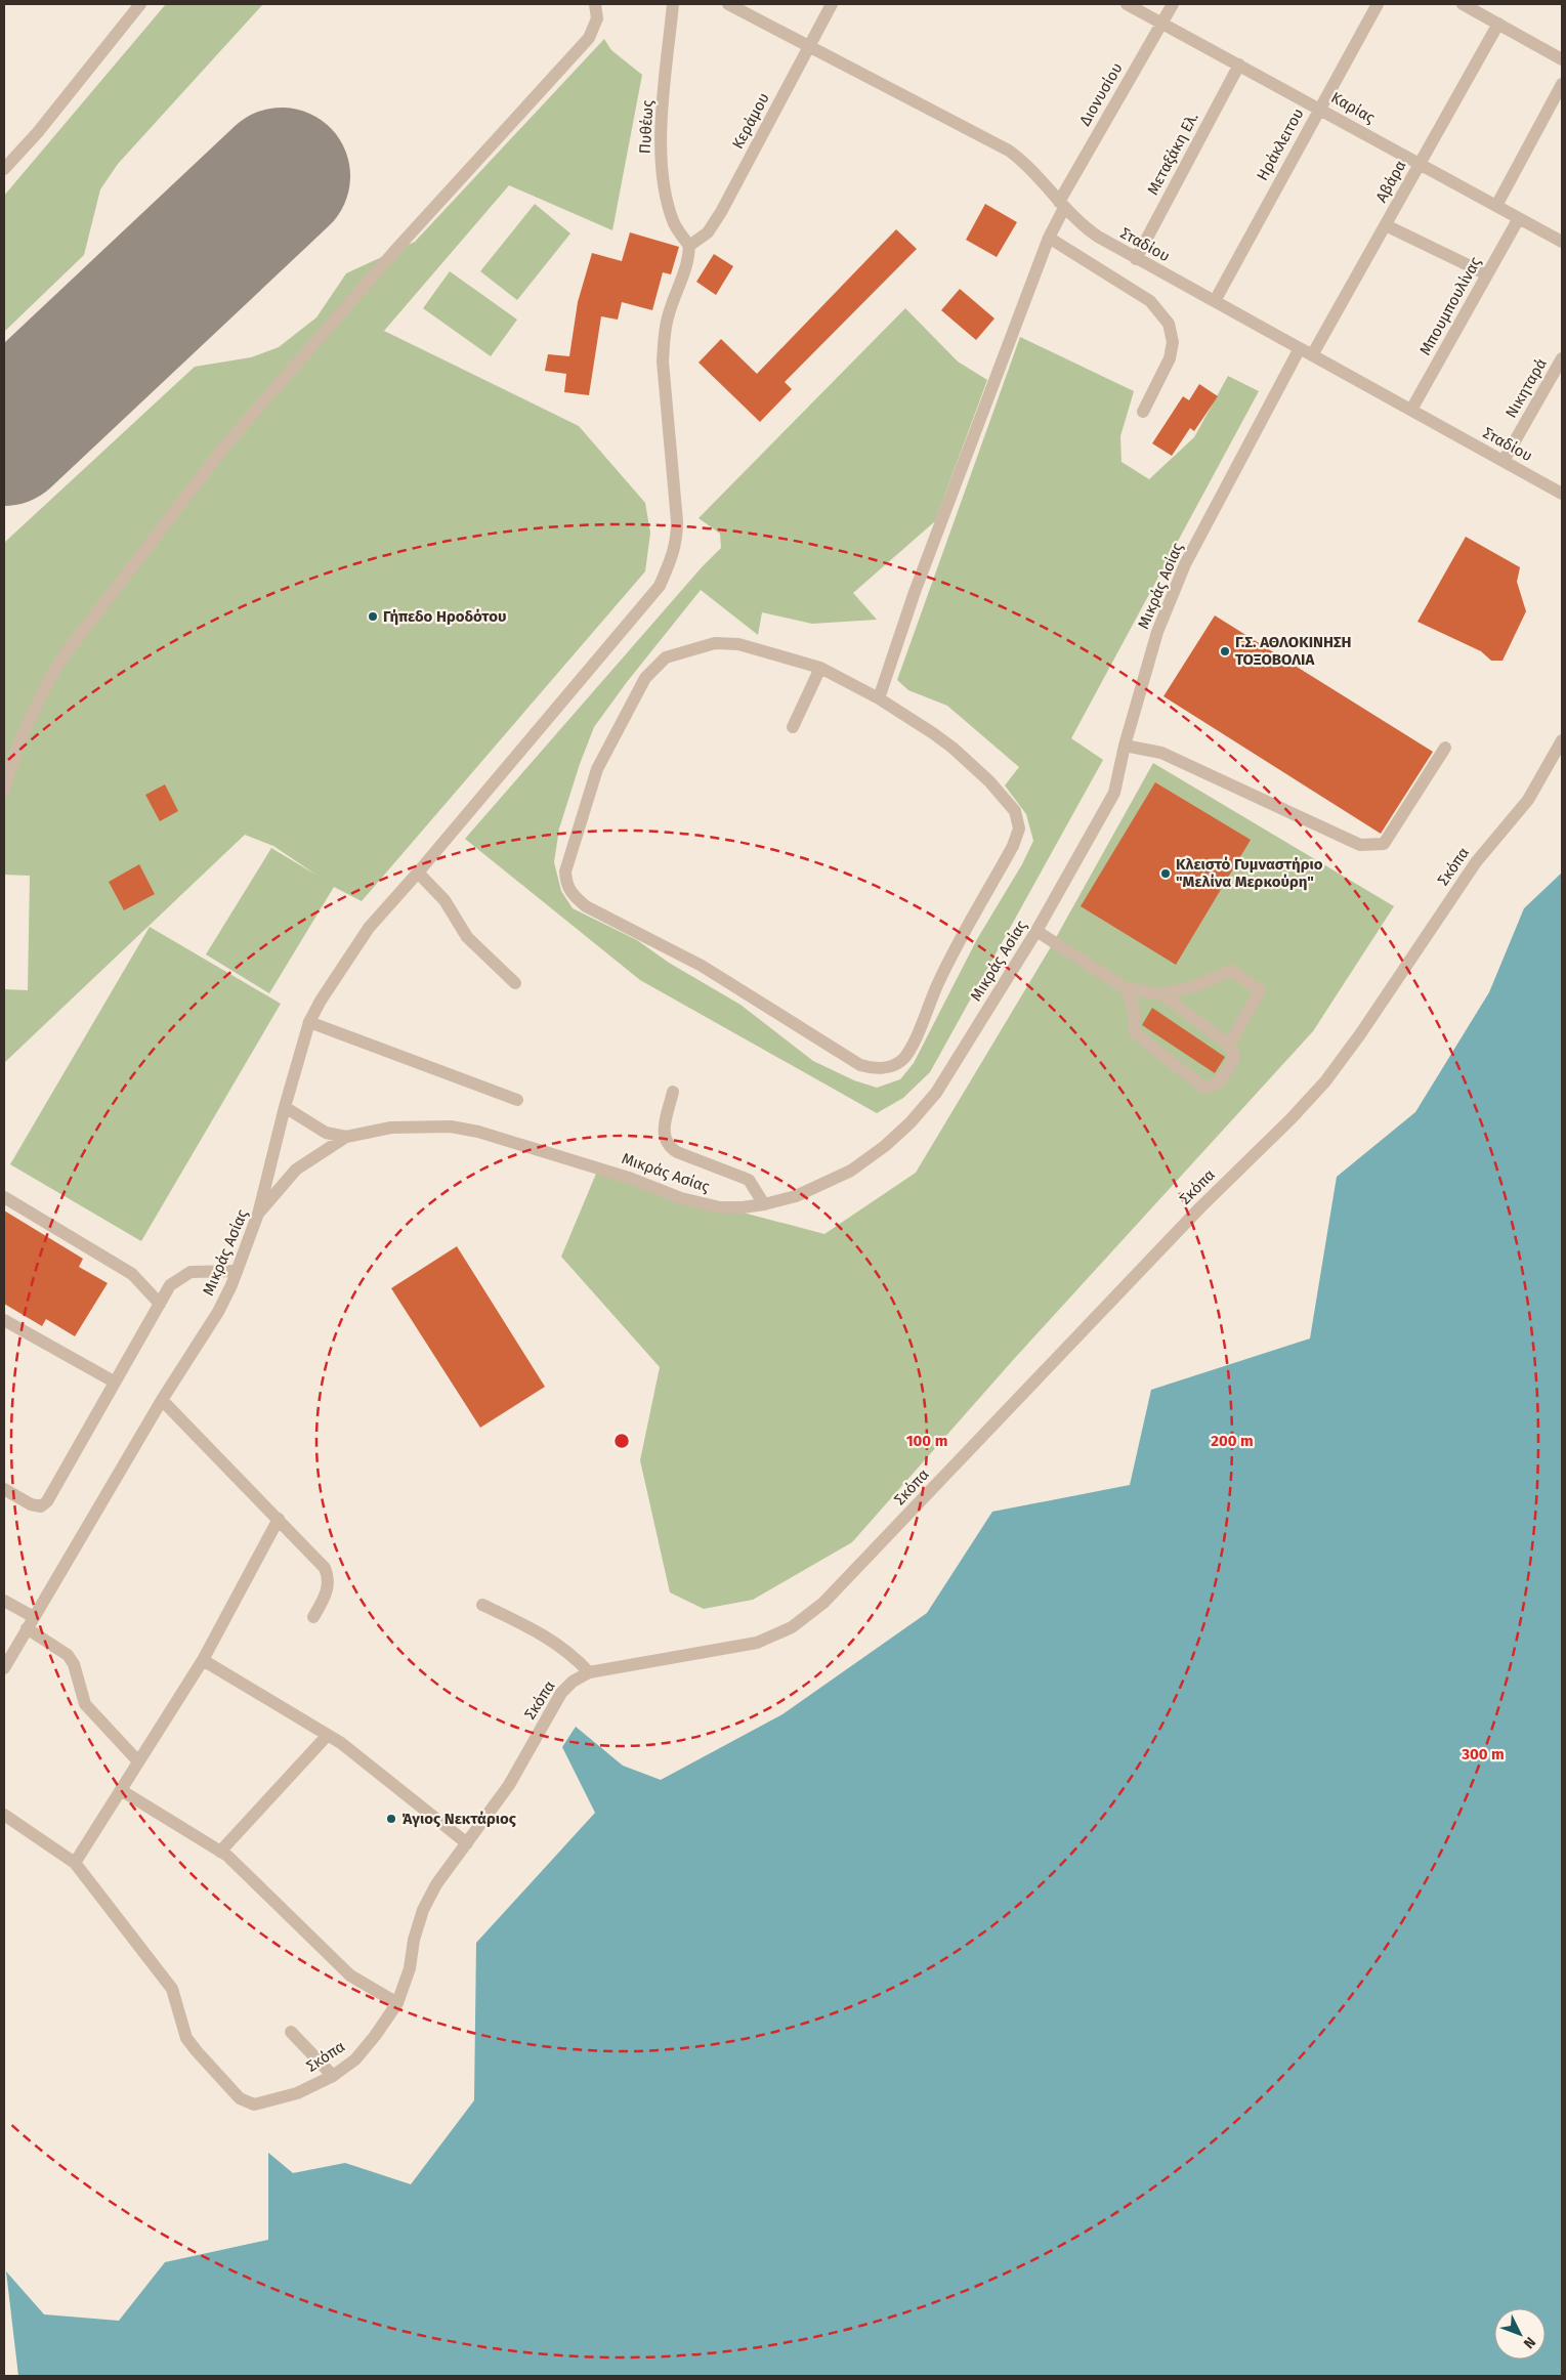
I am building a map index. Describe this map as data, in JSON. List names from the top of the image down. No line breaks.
{"streets":{"street":["Διονυσίου","Καρίας","Κεράμου","Πυθέως","Ηράκλειτου","Μεταξάκη Ελ.","Αβάρα","Σταδίου","Μπουμπουλίνας","Νικηταρά","Μικράς Ασίας","Σκόπα"]},"crossings":[["Διονυσίου","Καρίας"],["Διονυσίου","Σταδίου"],["Καρίας","Ηράκλειτου"],["Καρίας","Μεταξάκη Ελ."],["Καρίας","Αβάρα"],["Καρίας","Μπουμπουλίνας"],["Κεράμου","Πυθέως"],["Κεράμου","Σταδίου"],["Ηράκλειτου","Σταδίου"],["Μεταξάκη Ελ.","Σταδίου"],["Αβάρα","Σταδίου"],["Σταδίου","Μπουμπουλίνας"],["Σταδίου","Νικηταρά"],["Σταδίου","Μικράς Ασίας"]],"places":["Γήπεδο Ηροδότου","Γ.Σ. ΑΘΛΟΚΙΝΗΣΗ ΤΟΞΟΒΟΛΙΑ","Κλειστό Γυμναστήριο \"Μελίνα Μερκούρη\"","Άγιος Νεκτάριος"],"north":"bottom right","rings":["100 m","200 m","300 m"]}
